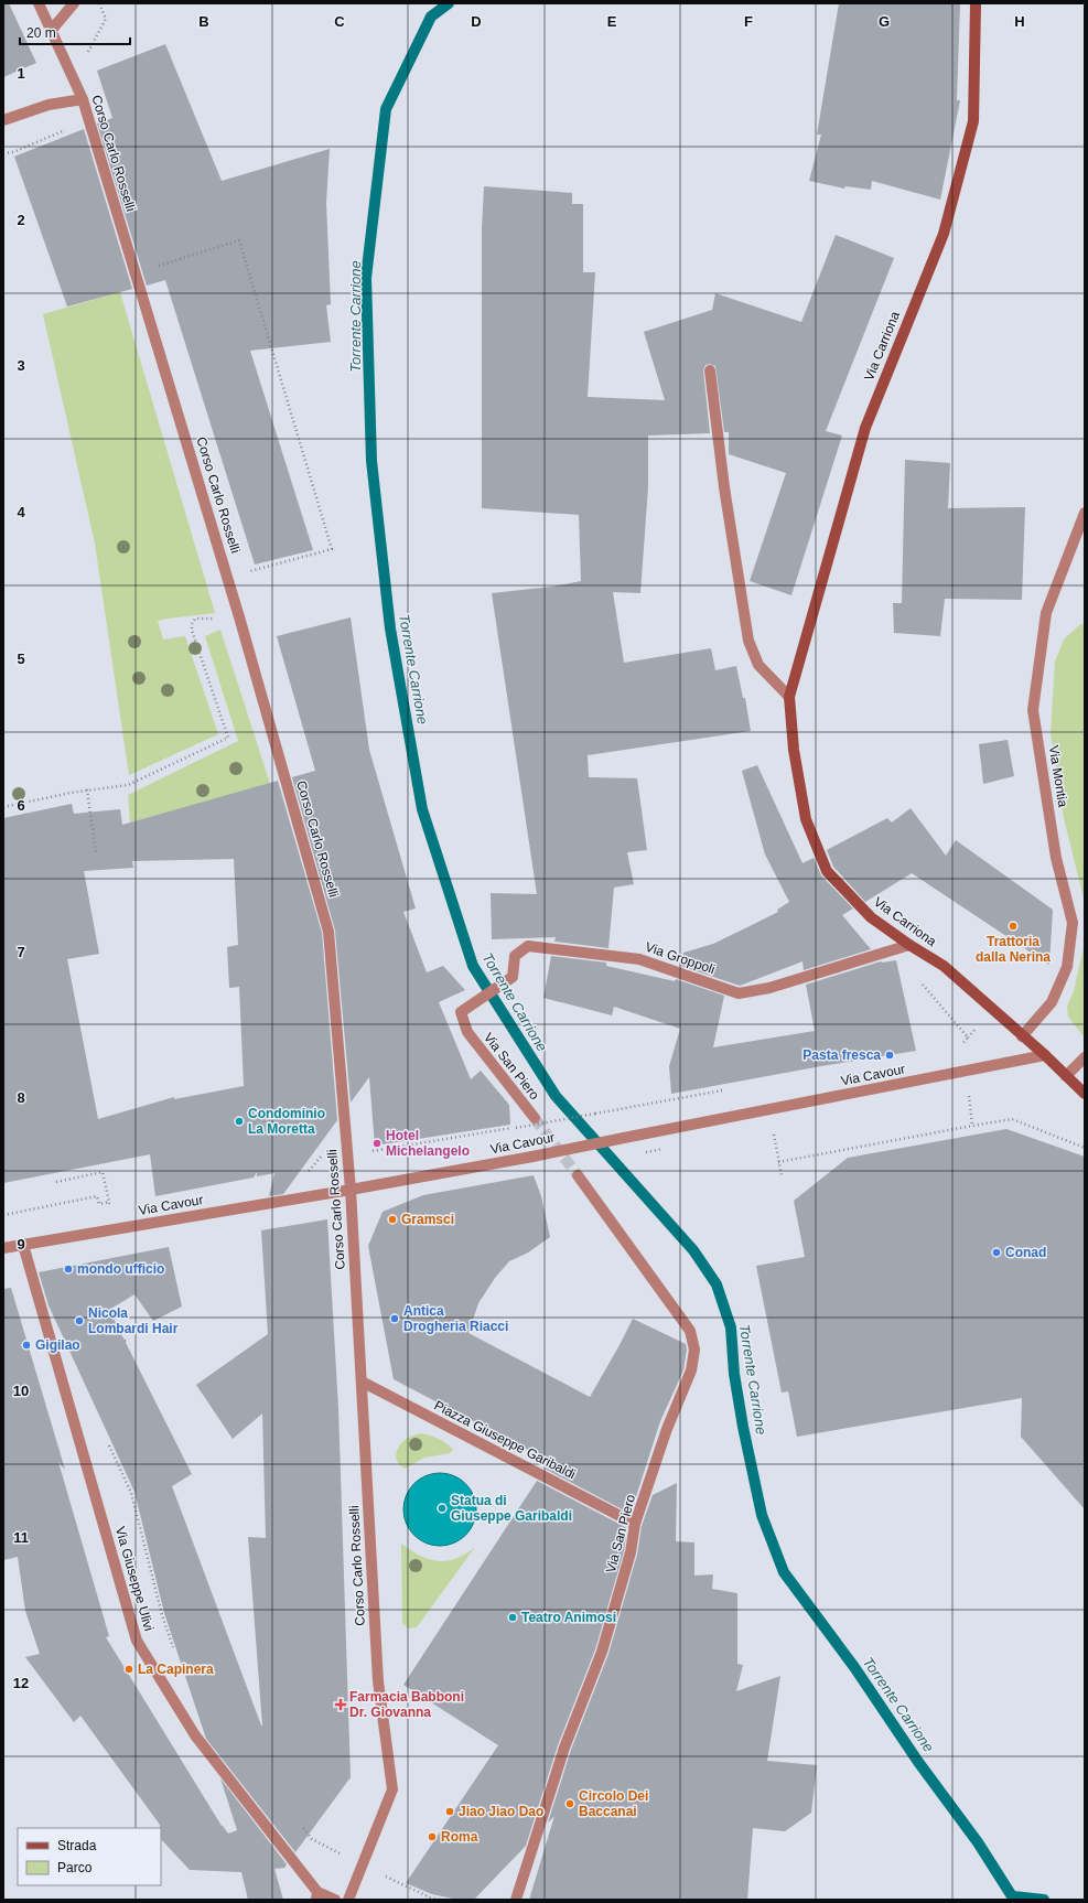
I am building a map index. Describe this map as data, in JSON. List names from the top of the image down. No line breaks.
{"streets":{"main road":["Via Carriona"],"street":["Corso Carlo Rosselli","Via Montia","Via Groppoli","Via San Piero","Via Cavour","Piazza Giuseppe Garibaldi","Via Giuseppe Ulivi"]},"crossings":[["Corso Carlo Rosselli","Via Cavour"],["Corso Carlo Rosselli","Piazza Giuseppe Garibaldi"],["Via Carriona","Via Montia"],["Via Carriona","Via Groppoli"],["Via Carriona","Via Cavour"],["Via Groppoli","Via San Piero"],["Via San Piero","Piazza Giuseppe Garibaldi"],["Via Cavour","Via Giuseppe Ulivi"]],"water":["Torrente Carrione"],"places":{"other":["Trattoria dalla Nerina","Pasta fresca","Condominio La Moretta","Hotel Michelangelo","Gramsci","Conad","mondo ufficio","Antica Drogheria Riacci","Nicola Lombardi Hair","Gigilao","Statua di Giuseppe Garibaldi","Teatro Animosi","La Capinera","Circolo Dei Baccanai","Jiao Jiao Dao","Roma"],"health":["Farmacia Babboni Dr. Giovanna"]},"legend":["Strada","Parco"],"scale_bar":"20 m","grid":{"columns":["B","C","D","E","F","G","H"],"rows":["1","2","3","4","5","6","7","8","9","10","11","12"]}}
